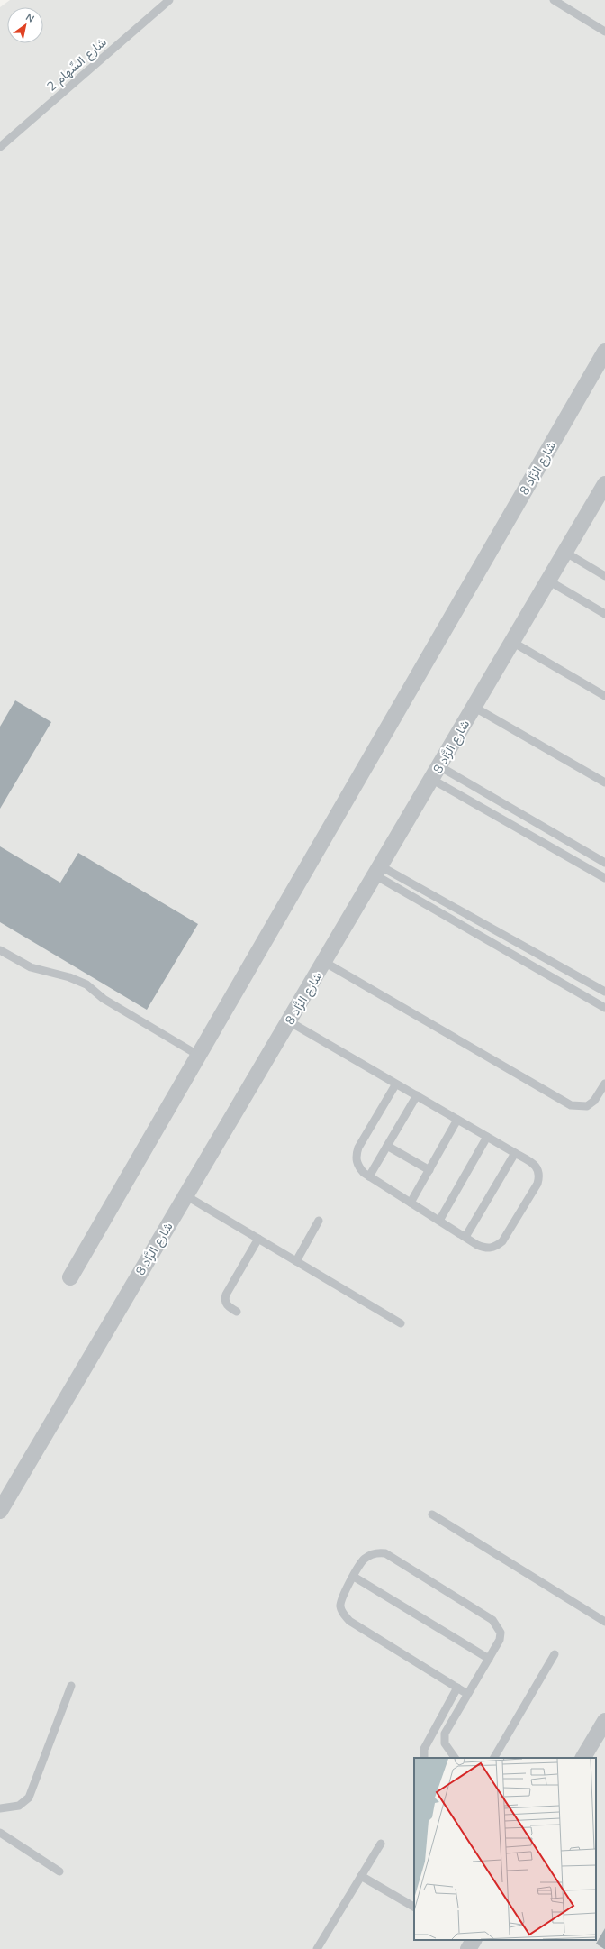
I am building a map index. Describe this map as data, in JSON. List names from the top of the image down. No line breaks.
{"streets":{"street":["شارع الزَّاد 8"],"lane":["شارع السِّهام 2"]},"north":"top right"}
